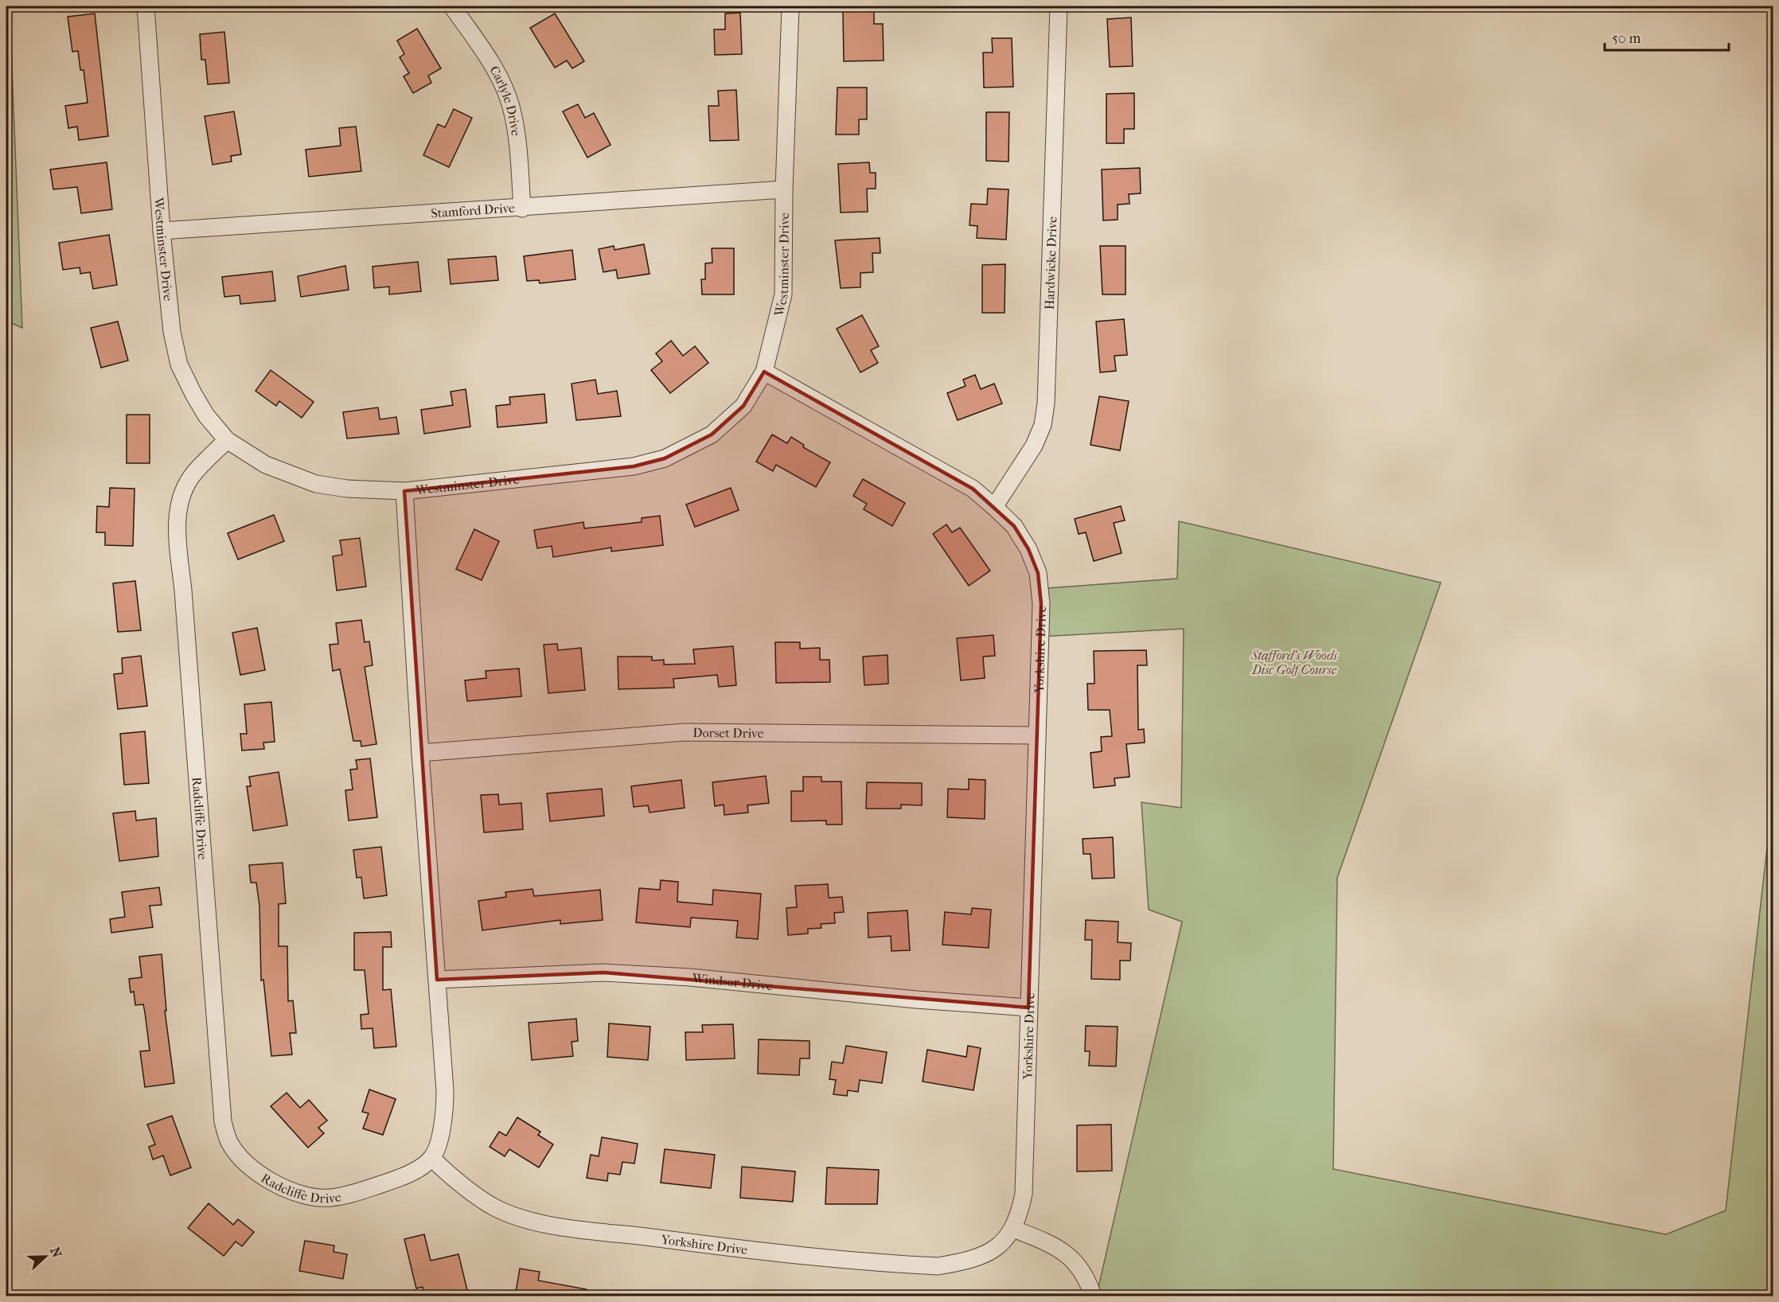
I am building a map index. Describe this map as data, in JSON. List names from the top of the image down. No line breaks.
{"streets":{"street":["Carlyle Drive","Stamford Drive","Westminster Drive","Hardwicke Drive","Yorkshire Drive","Dorset Drive","Radcliffe Drive","Windsor Drive"]},"crossings":[["Carlyle Drive","Stamford Drive"],["Stamford Drive","Westminster Drive"],["Westminster Drive","Yorkshire Drive"],["Westminster Drive","Radcliffe Drive"],["Hardwicke Drive","Yorkshire Drive"],["Yorkshire Drive","Dorset Drive"],["Yorkshire Drive","Radcliffe Drive"],["Yorkshire Drive","Windsor Drive"]],"parks":["Stafford's Woods Disc Golf Course"],"scale_bar":"50 m","north":"right"}
